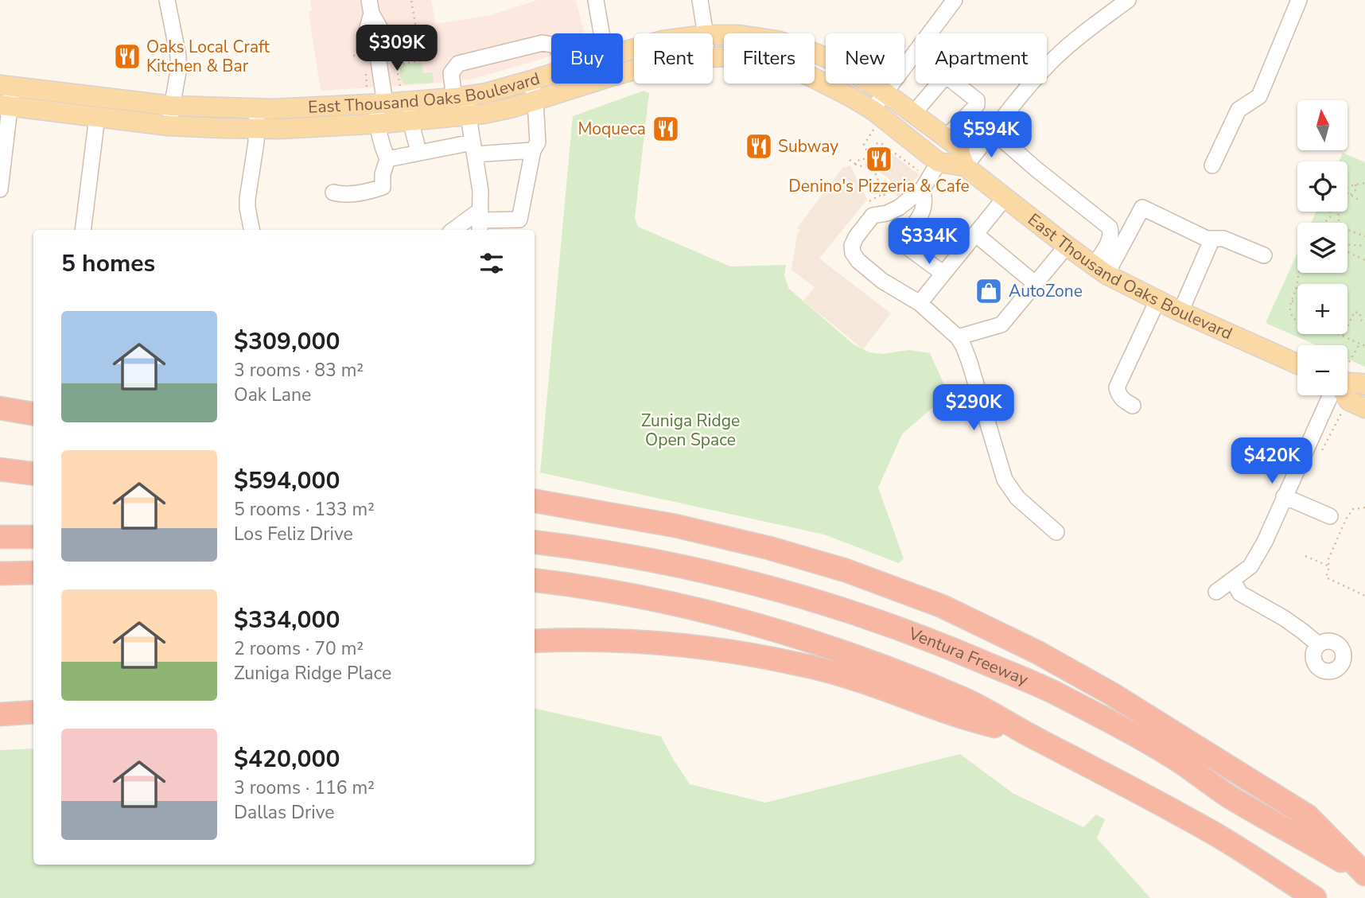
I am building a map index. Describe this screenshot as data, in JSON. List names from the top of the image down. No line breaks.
{"streets":{"highway":["Ventura Freeway"],"main road":["East Thousand Oaks Boulevard"]},"parks":["Zuniga Ridge Open Space"],"places":{"restaurant":["Oaks Local Craft Kitchen & Bar","Moqueca","Subway","Denino's Pizzeria & Cafe"],"shop":["AutoZone"]},"north":"top","page":{"price":["$309K","$594K","$334K","$290K","$420K"],"chip":["Buy","Rent","Filters","New","Apartment"],"map_buttons":["+","−"],"heading":"5 homes","list":[{"name":"$309,000","note":"3 rooms · 83 m² · Oak Lane"},{"name":"$594,000","note":"5 rooms · 133 m² · Los Feliz Drive"},{"name":"$334,000","note":"2 rooms · 70 m² · Zuniga Ridge Place"},{"name":"$420,000","note":"3 rooms · 116 m² · Dallas Drive"}]}}
